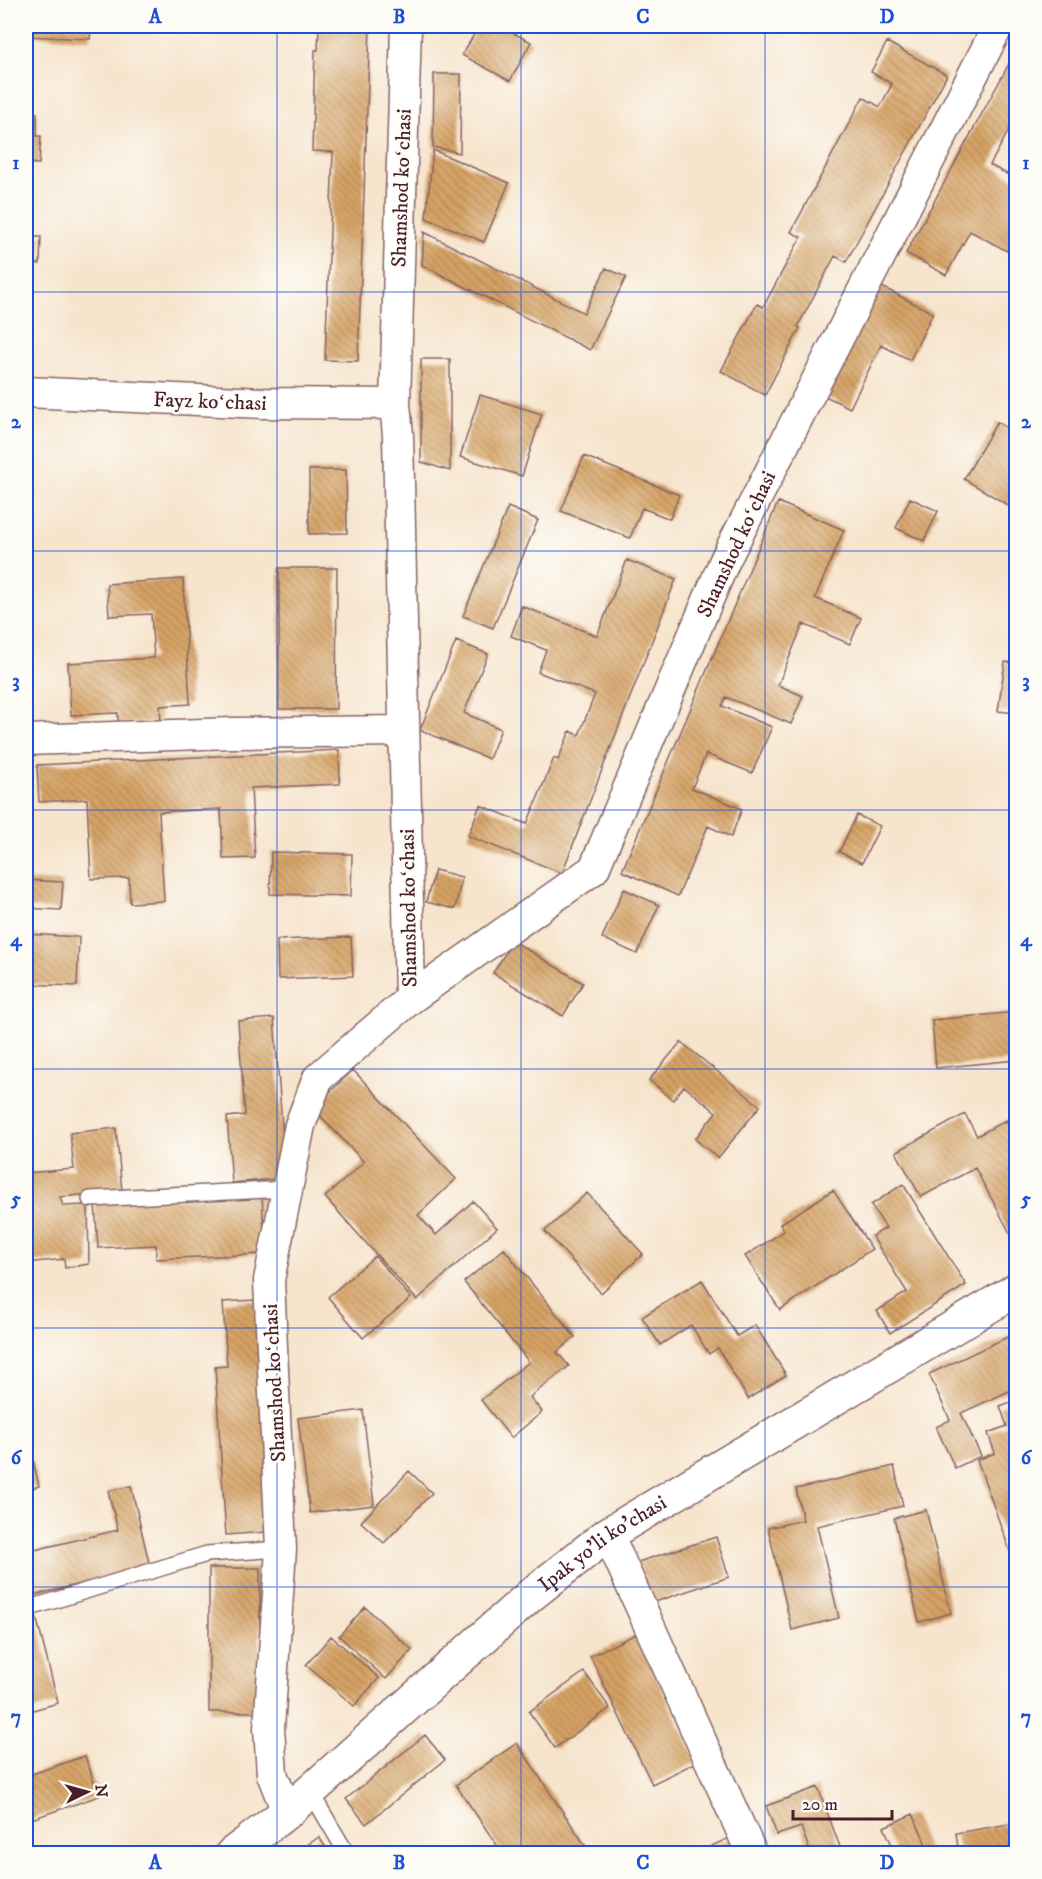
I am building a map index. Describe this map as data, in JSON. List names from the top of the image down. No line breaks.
{"streets":{"main road":["Ipak yo'li ko'chasi"],"street":["Shamshod koʻchasi","Fayz koʻchasi"]},"crossings":[["Shamshod koʻchasi","Fayz koʻchasi"],["Shamshod koʻchasi","Ipak yo'li ko'chasi"]],"scale_bar":"20 m","north":"right","grid":{"columns":["A","B","C","D"],"rows":["1","2","3","4","5","6","7"]}}
